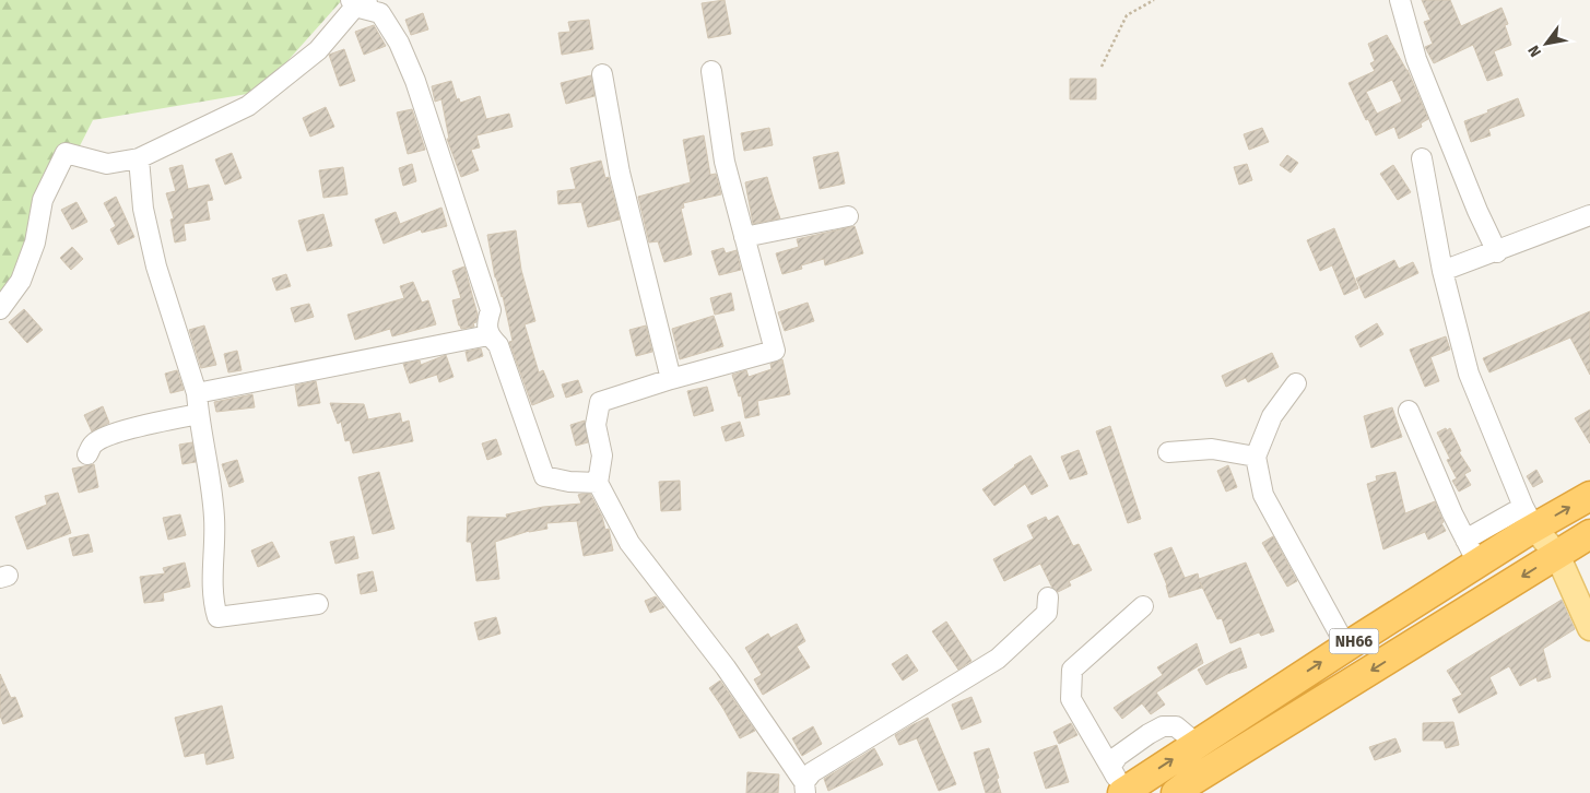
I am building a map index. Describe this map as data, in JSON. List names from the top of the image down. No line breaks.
{"streets":{"highway":["NH66"]},"north":"bottom left"}
